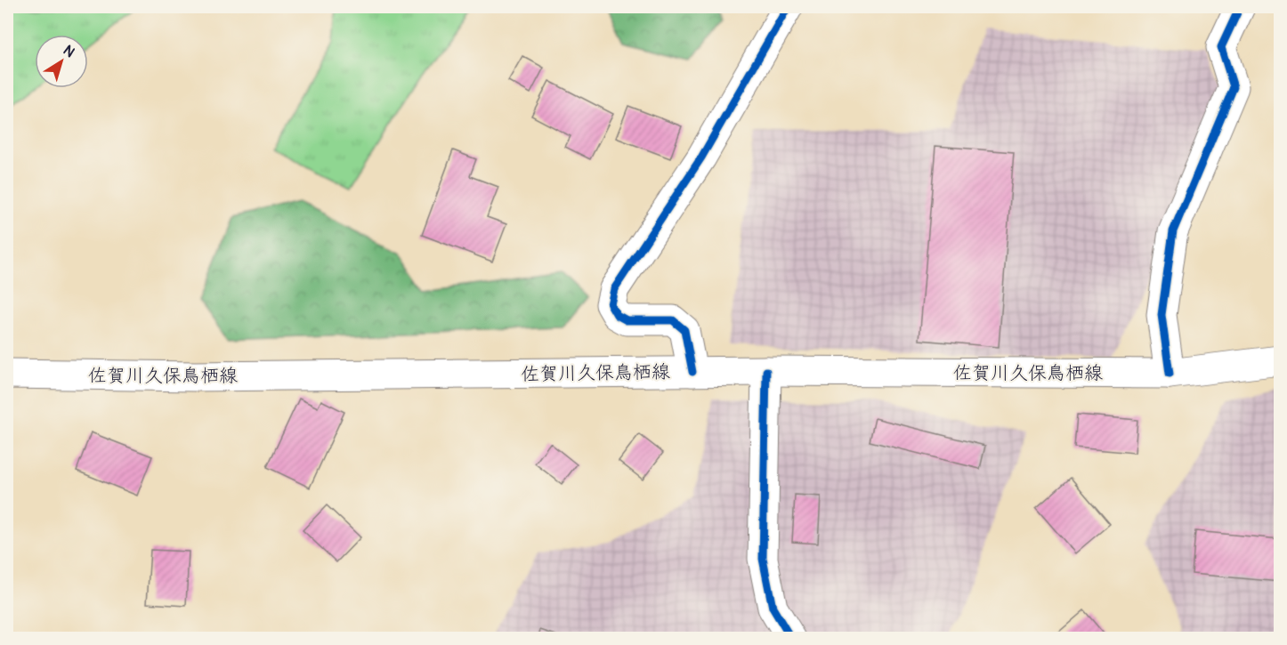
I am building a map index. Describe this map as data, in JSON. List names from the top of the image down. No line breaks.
{"streets":{"main road":["佐賀川久保鳥栖線"]},"north":"top right"}
